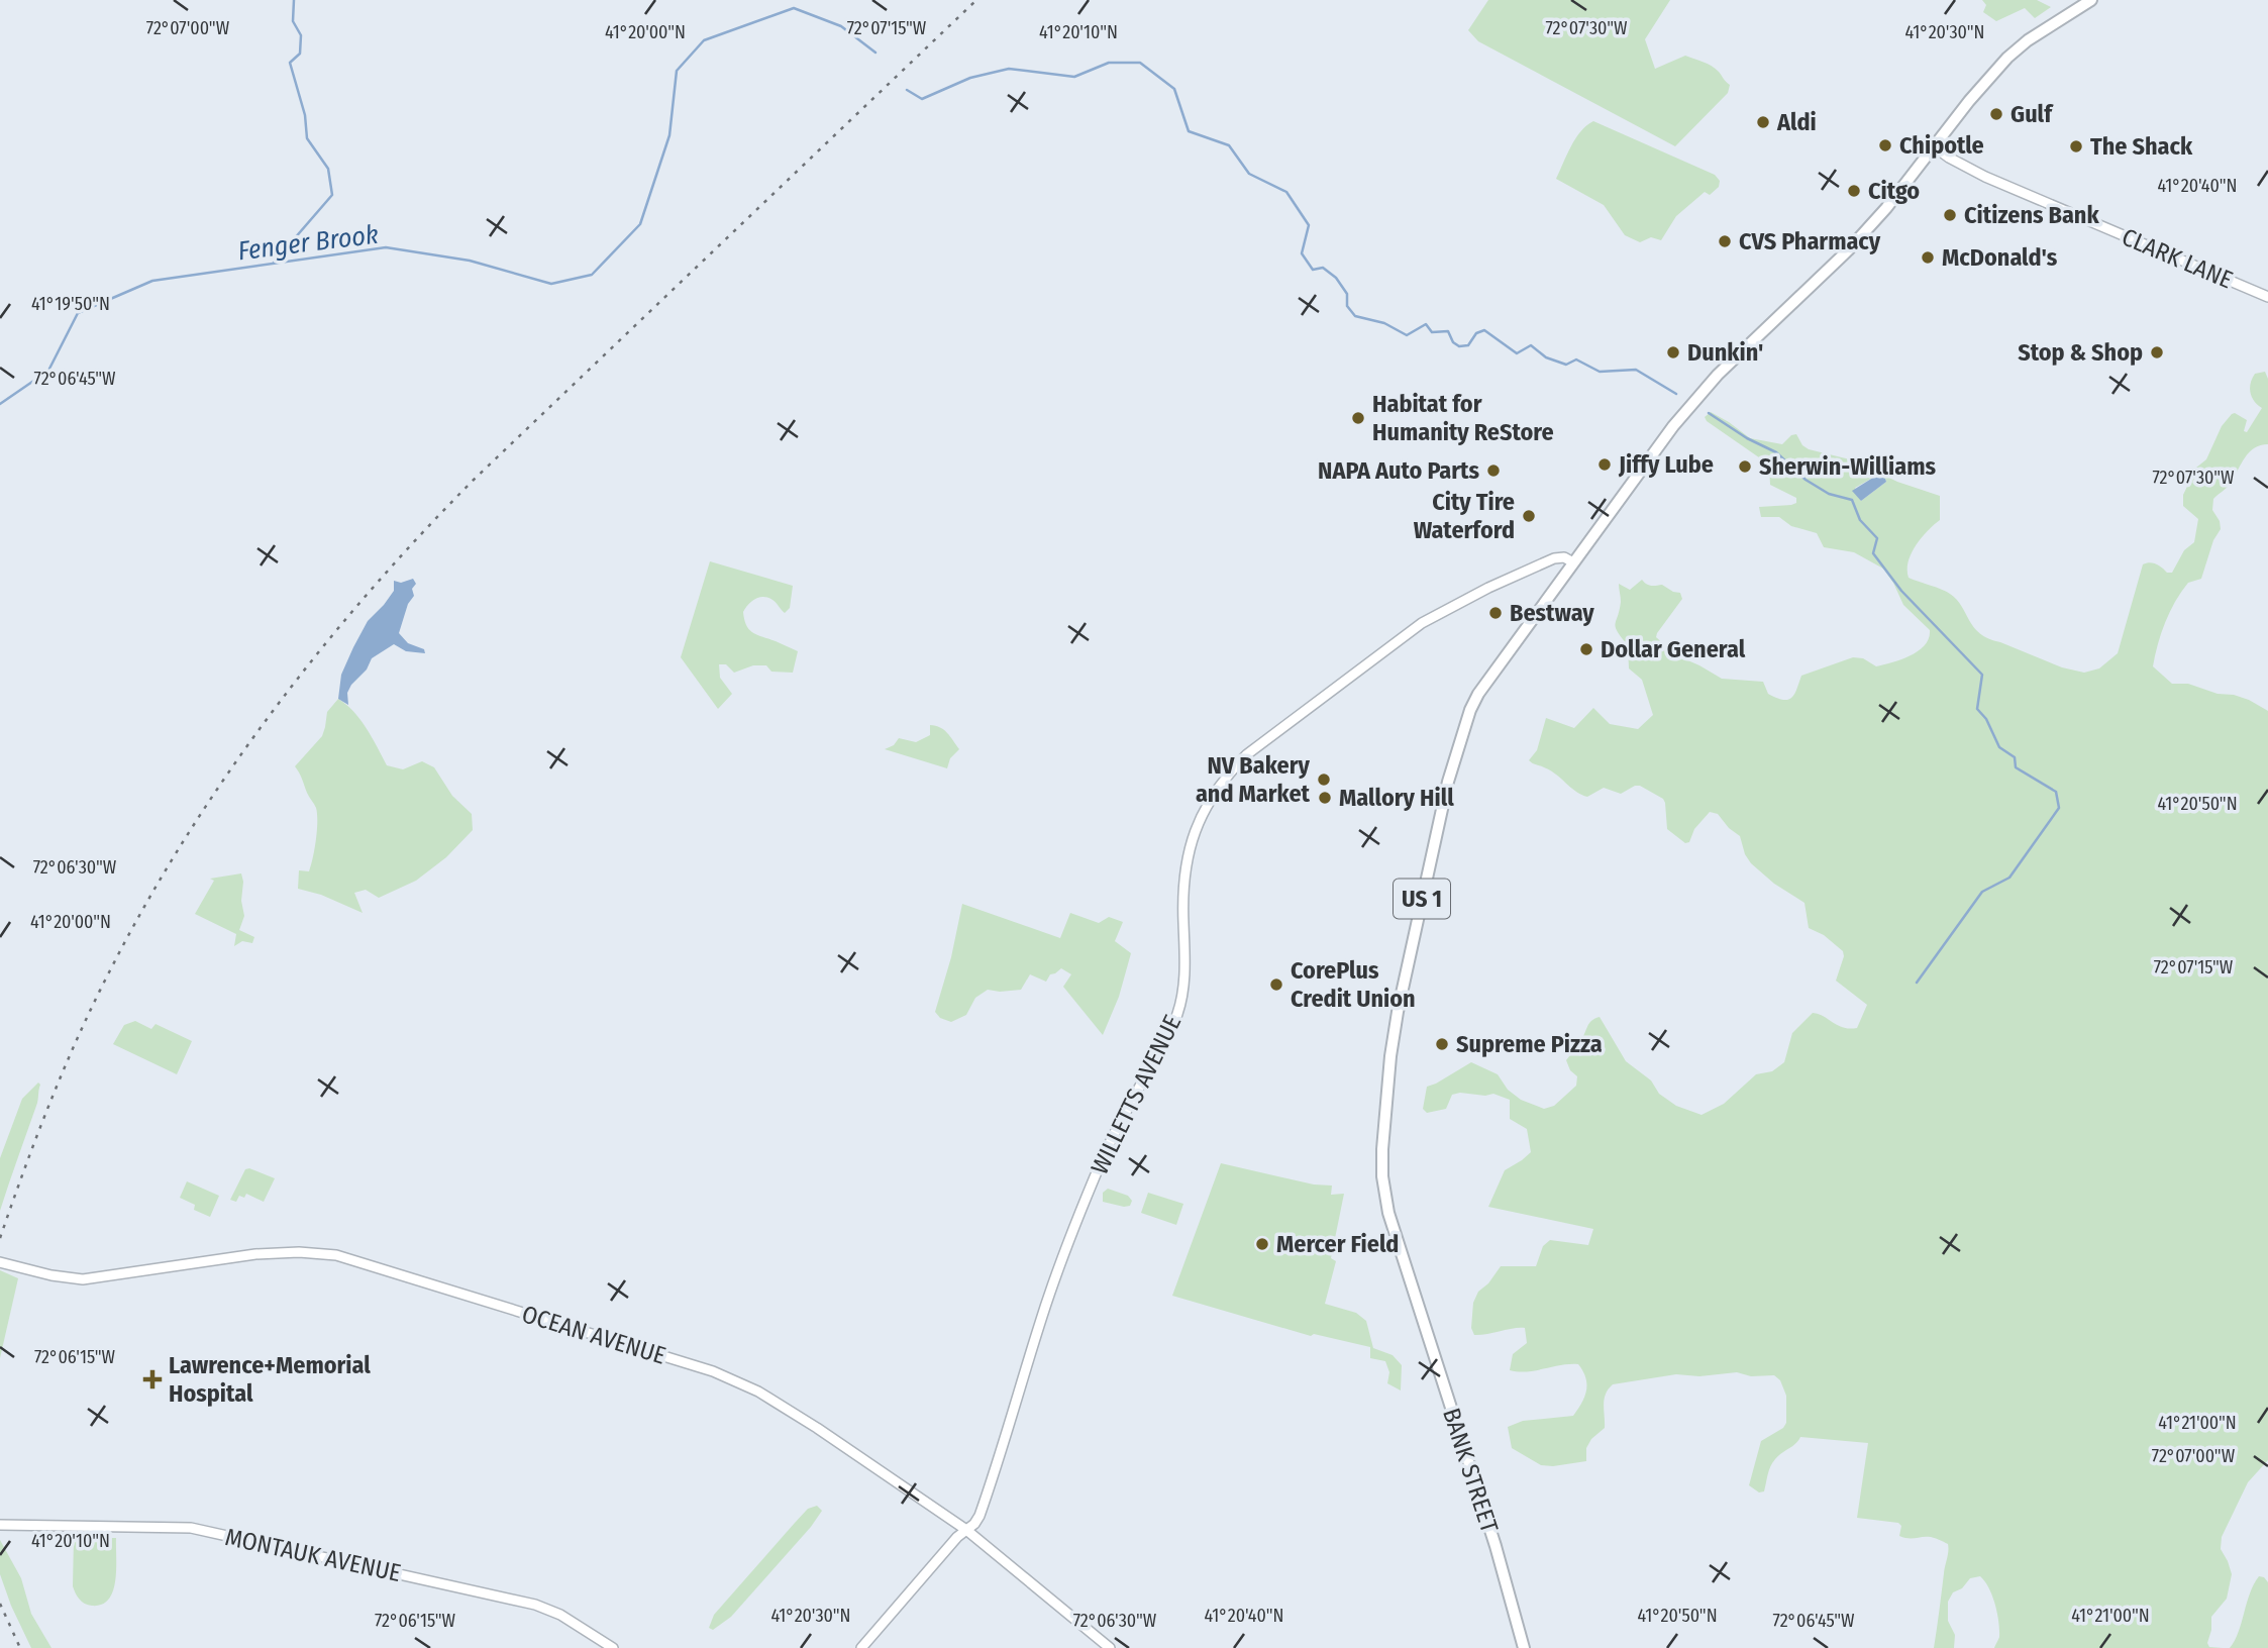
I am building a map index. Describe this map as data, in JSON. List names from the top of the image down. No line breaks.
{"streets":{"main road":["US 1","BANK STREET"],"street":["CLARK LANE","WILLETTS AVENUE","OCEAN AVENUE","MONTAUK AVENUE"]},"crossings":[["CLARK LANE","US 1"],["US 1","WILLETTS AVENUE"],["US 1","BANK STREET"],["WILLETTS AVENUE","OCEAN AVENUE"],["WILLETTS AVENUE","BANK STREET"]],"water":["Fenger Brook"],"places":{"other":["Gulf","Aldi","Chipotle","The Shack","Citgo","Citizens Bank","CVS Pharmacy","McDonald's","Dunkin'","Stop & Shop","Habitat for Humanity ReStore","Jiffy Lube","Sherwin-Williams","NAPA Auto Parts","City Tire Waterford","Bestway","Dollar General","NV Bakery and Market","Mallory Hill","CorePlus Credit Union","Supreme Pizza","Mercer Field"],"health":["Lawrence+Memorial Hospital"]},"coordinates":["72°07'15\"W","72°07'00\"W","72°07'30\"W","41°20'00\"N","41°20'10\"N","41°20'30\"N","41°20'40\"N","41°19'50\"N","72°06'45\"W","41°20'50\"N","72°06'30\"W","72°06'15\"W","41°21'00\"N"]}
